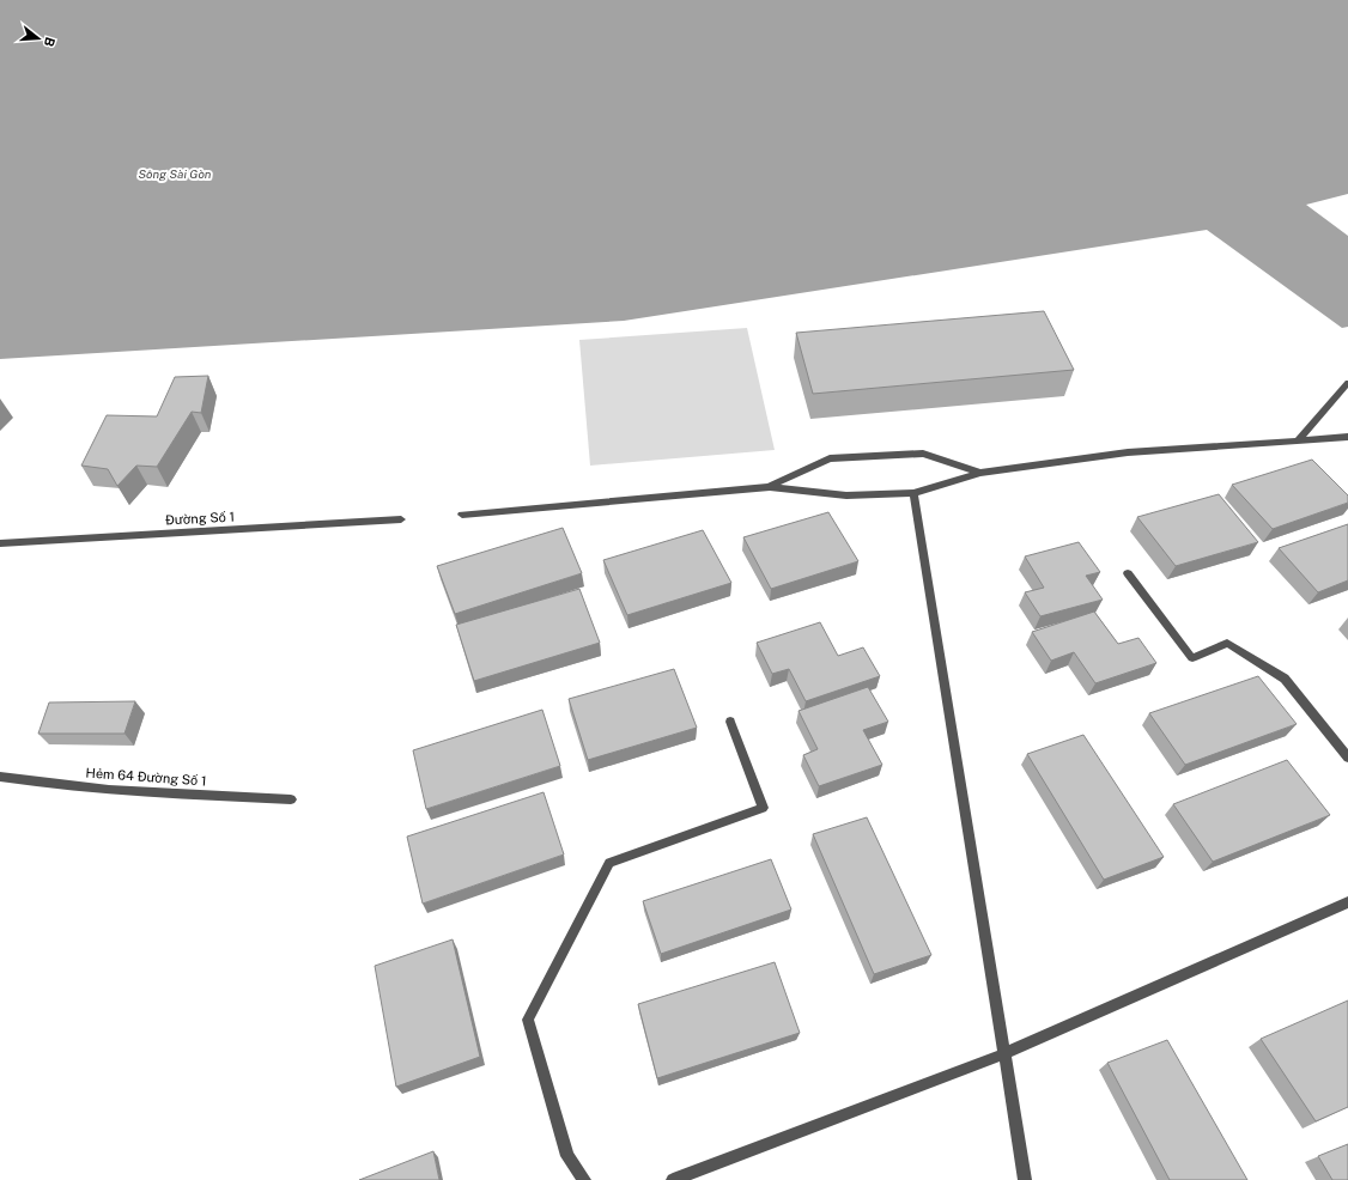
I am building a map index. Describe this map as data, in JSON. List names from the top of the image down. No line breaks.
{"streets":{"street":["Đường Số 1","Hẻm 64 Đường Số 1"]},"water":["Sông Sài Gòn"],"north":"right"}
